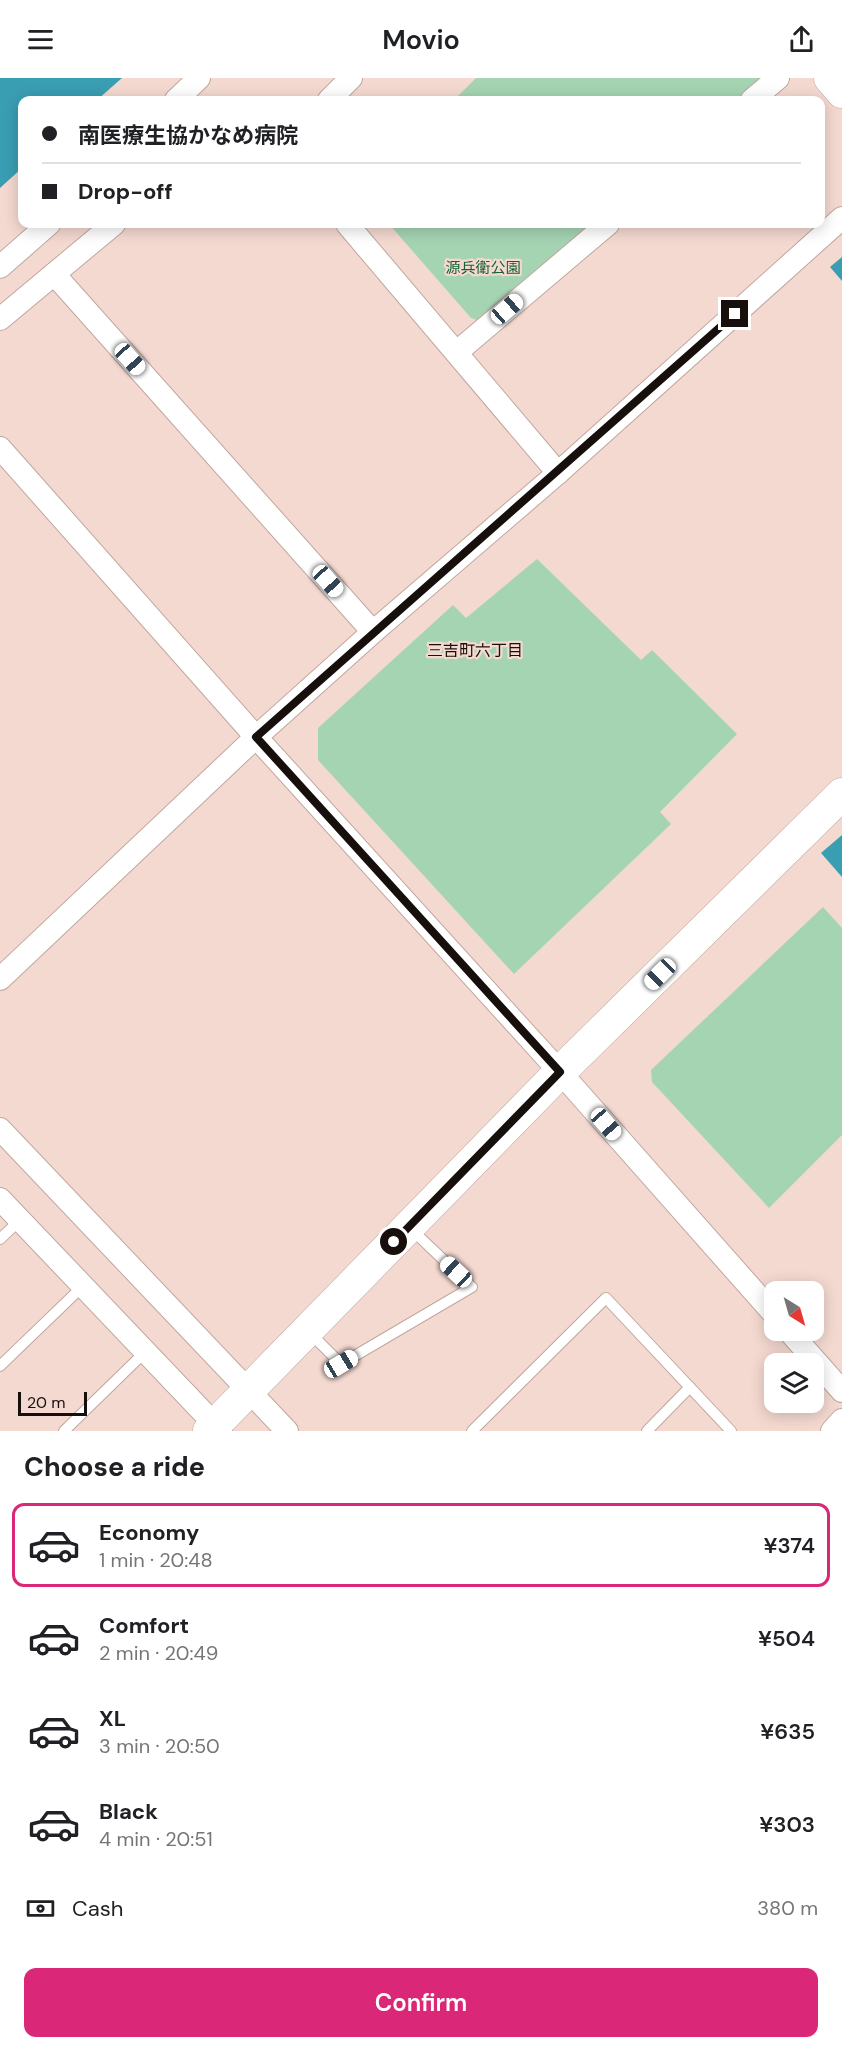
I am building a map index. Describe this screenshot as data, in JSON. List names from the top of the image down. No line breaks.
{"districts":["三吉町六丁目"],"parks":["源兵衛公園"],"scale_bar":"20 m","north":"bottom right","page":{"header":"Movio","banner":["南医療生協かなめ病院","Drop-off"],"scale":"20 m","heading":"Choose a ride","list":[{"name":"Economy","note":"1 min · 20:48","value":"¥374"},{"name":"Comfort","note":"2 min · 20:49","value":"¥504"},{"name":"XL","note":"3 min · 20:50","value":"¥635"},{"name":"Black","note":"4 min · 20:51","value":"¥303"}],"pay":["Cash","380 m"],"buttons":"Confirm"}}
